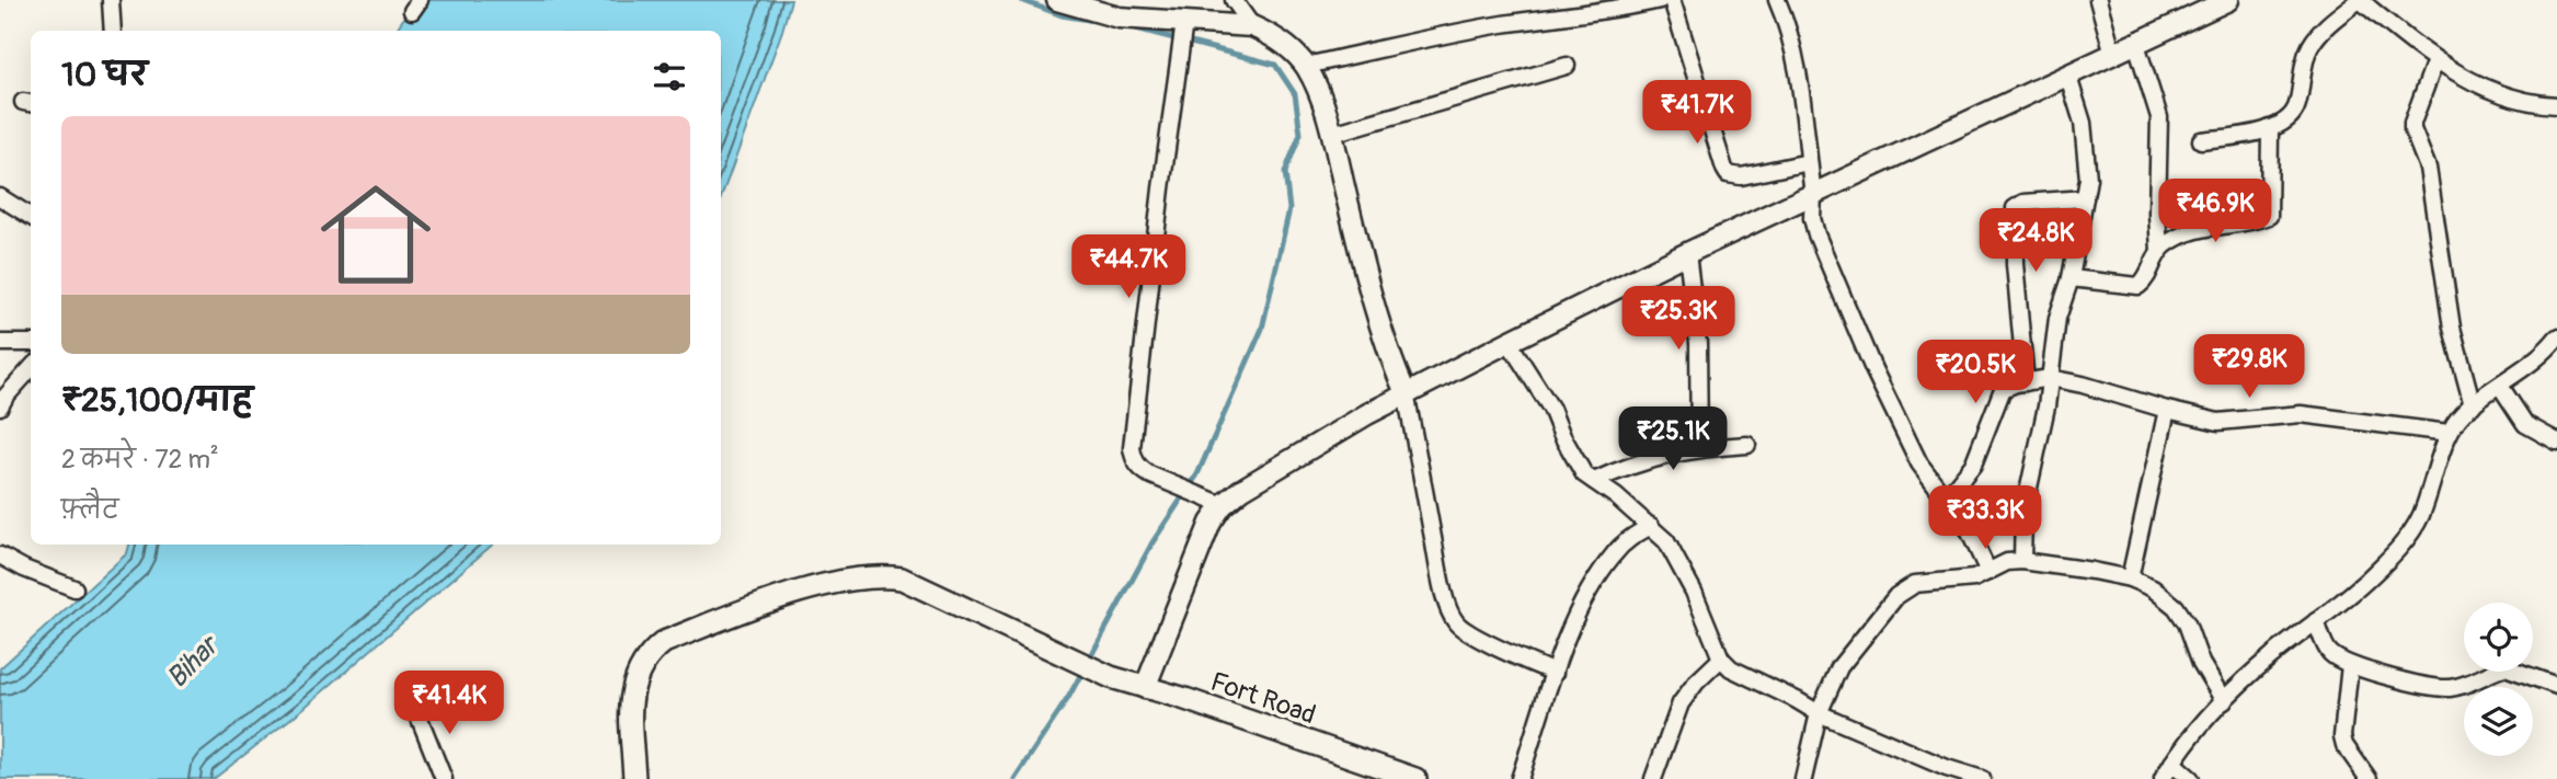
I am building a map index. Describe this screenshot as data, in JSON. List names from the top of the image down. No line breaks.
{"streets":{"main road":["Fort Road"]},"water":["Bihar"],"page":{"heading":"10 घर","price":["₹41.7K","₹46.9K","₹24.8K","₹44.7K","₹25.3K","₹29.8K","₹20.5K","₹25.1K","₹33.3K","₹41.4K"],"list":[{"name":"₹25,100/माह","note":"2 कमरे · 72 m² · फ़्लैट"}]}}
